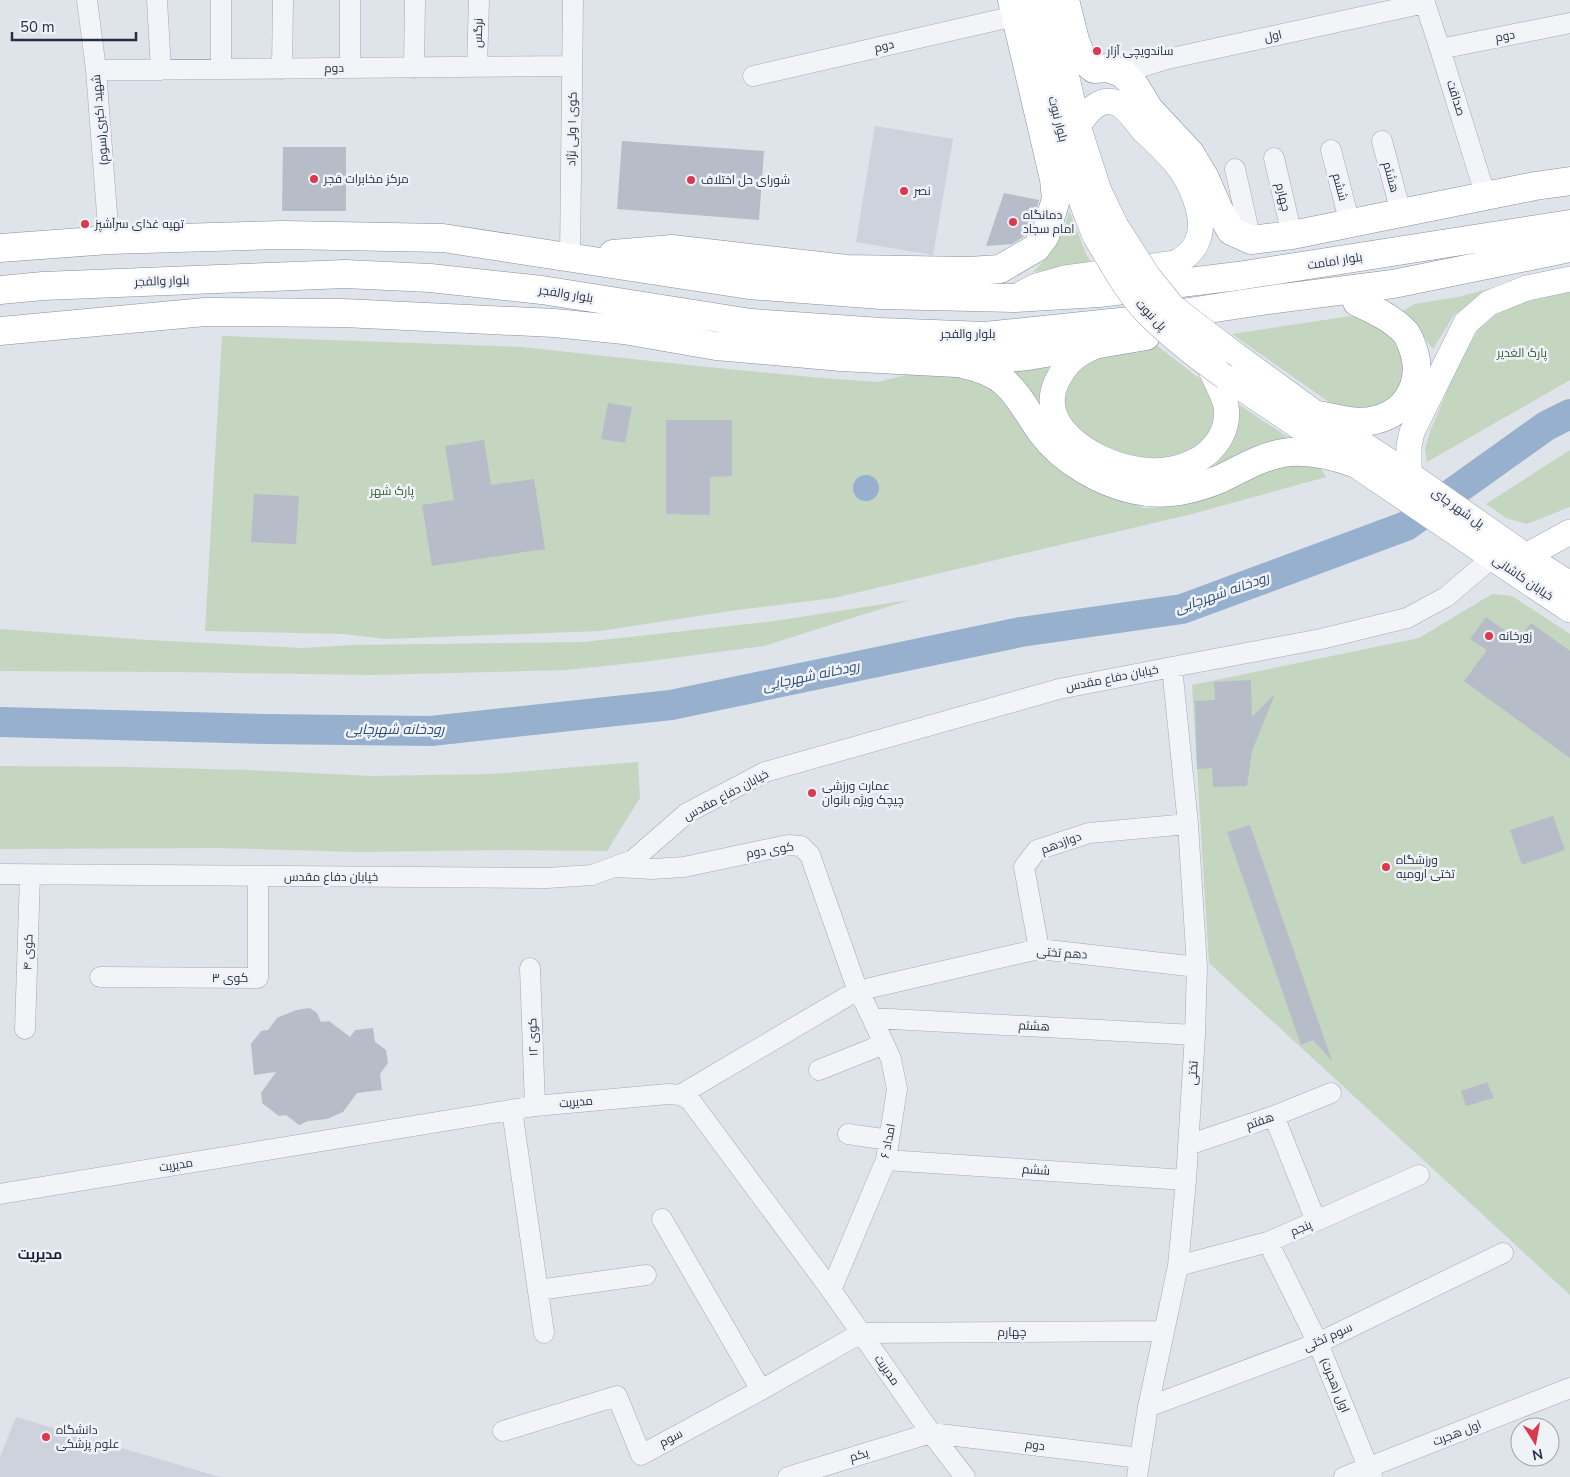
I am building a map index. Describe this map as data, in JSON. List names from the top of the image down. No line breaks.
{"streets":{"highway":["بلوار امامت","بلوار والفجر"],"main road":["بلوار نبوت","پل نبوت","پل شهر چای","خیابان کاشانی"],"street":["نرگس","اول","دوم","صداقت","شهید اکبری(سوم)","کوی ۱ ولی نژاد","هشتم","ششم","چهارم","خیابان دفاع مقدس","دوازدهم","کوی دوم","کوی ۴","دهم تختی","کوی ۳","کوی ۱۲","تختی","مدیریت","هفتم","امداد ۶","پنجم","سوم تختی","اول (هجرت)","اول هجرت","سوم","یکم"]},"crossings":[["نرگس","دوم"],["اول","صداقت"],["دوم","صداقت"],["دوم","بلوار نبوت"],["دوم","شهید اکبری(سوم)"],["دوم","کوی ۱ ولی نژاد"],["دوم","تختی"],["دوم","مدیریت"],["دوم","یکم"],["بلوار نبوت","پل نبوت"],["هشتم","تختی"],["هشتم","امداد ۶"],["ششم","تختی"],["ششم","امداد ۶"],["چهارم","تختی"],["چهارم","مدیریت"],["چهارم","سوم"],["پل نبوت","پل شهر چای"],["پل شهر چای","خیابان کاشانی"],["پل شهر چای","خیابان دفاع مقدس"],["خیابان کاشانی","خیابان دفاع مقدس"],["خیابان دفاع مقدس","کوی دوم"],["خیابان دفاع مقدس","کوی ۴"],["خیابان دفاع مقدس","کوی ۳"],["خیابان دفاع مقدس","تختی"],["دوازدهم","دهم تختی"],["دوازدهم","تختی"],["کوی دوم","دهم تختی"],["کوی دوم","امداد ۶"],["دهم تختی","تختی"],["دهم تختی","مدیریت"],["دهم تختی","امداد ۶"],["کوی ۱۲","مدیریت"],["تختی","هفتم"],["تختی","پنجم"],["تختی","سوم تختی"],["مدیریت","امداد ۶"],["مدیریت","سوم"],["مدیریت","یکم"],["پنجم","اول (هجرت)"],["سوم تختی","اول (هجرت)"],["اول (هجرت)","اول هجرت"]],"districts":["مدیریت"],"water":["رودخانه شهرچایی"],"parks":["پارک الغدیر","پارک شهر"],"places":["ساندویچی آزار","مرکز مخابرات فجر","شورای حل اختلاف","نصر","دمانگاه امام سجاد","تهیه غذای سرآشپز","زورخانه","عمارت ورزشی چیچک ویژه بانوان","ورزشگاه تختی ارومیه","دانشگاه علوم پزشکی"],"scale_bar":"50 m","north":"bottom"}
